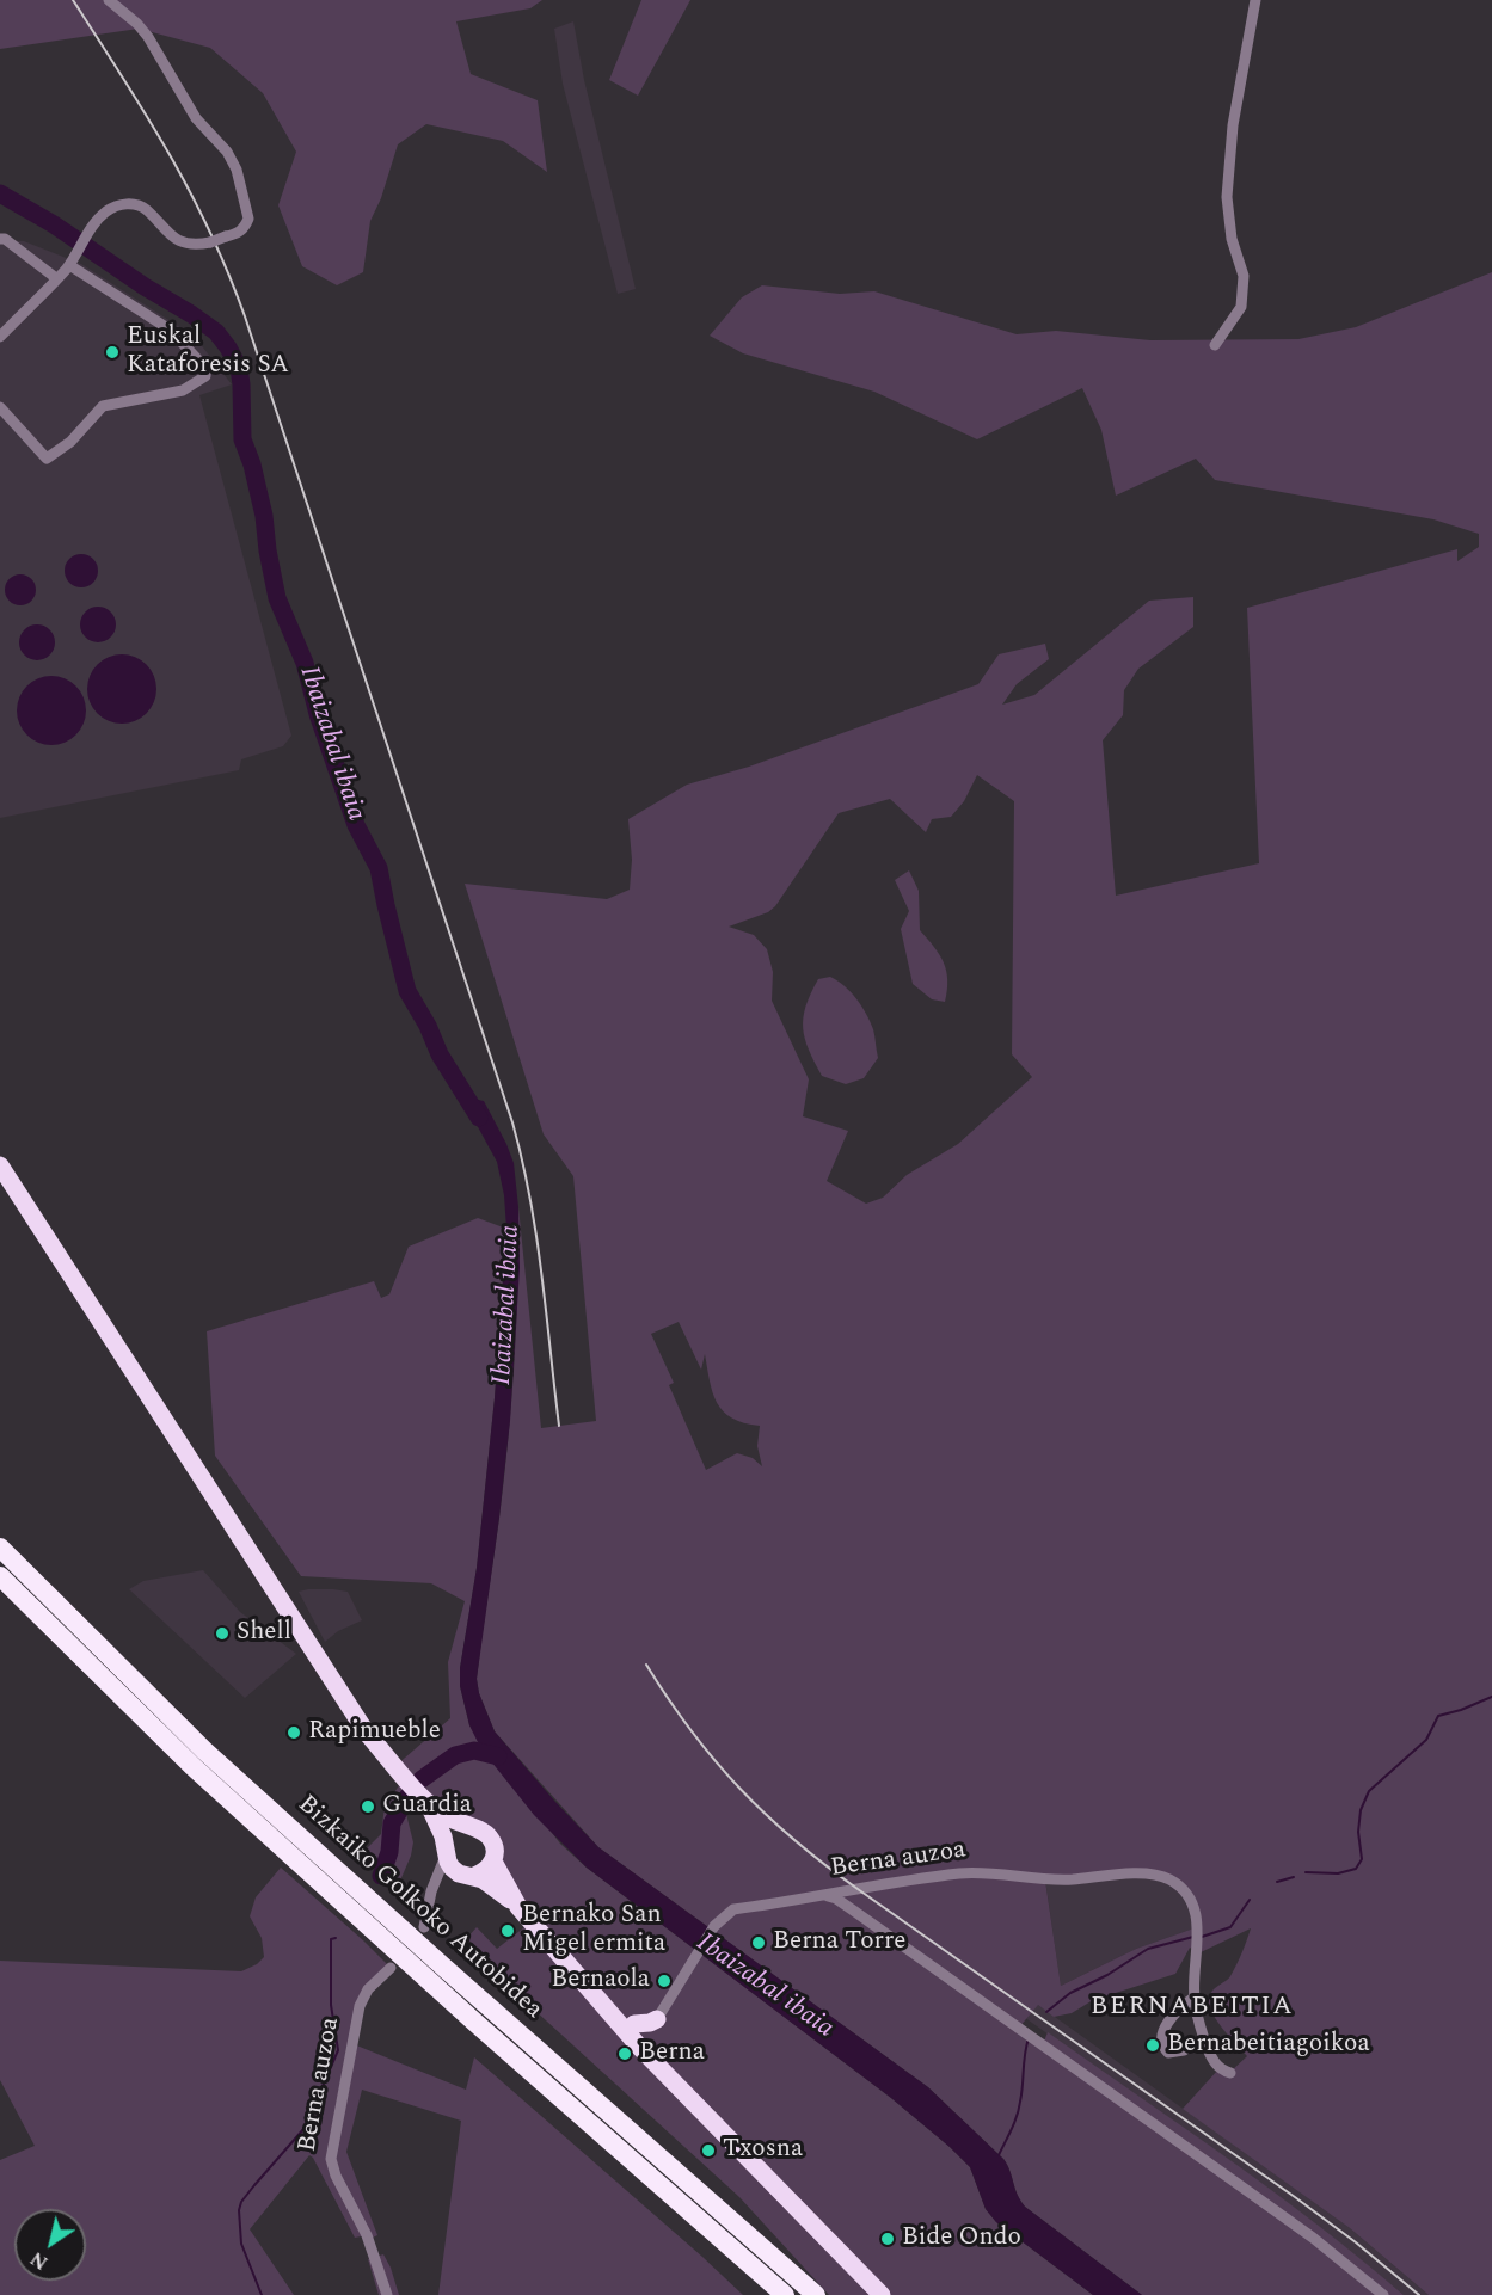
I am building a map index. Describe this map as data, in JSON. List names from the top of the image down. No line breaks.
{"streets":{"highway":["Bizkaiko Golkoko Autobidea"],"street":["Berna auzoa"]},"districts":["BERNABEITIA"],"water":["Ibaizabal ibaia"],"places":["Euskal Kataforesis SA","Shell","Rapimueble","Guardia","Bernako San Migel ermita","Berna Torre","Bernaola","Bernabeitiagoikoa","Berna","Txosna","Bide Ondo"],"north":"bottom left"}
